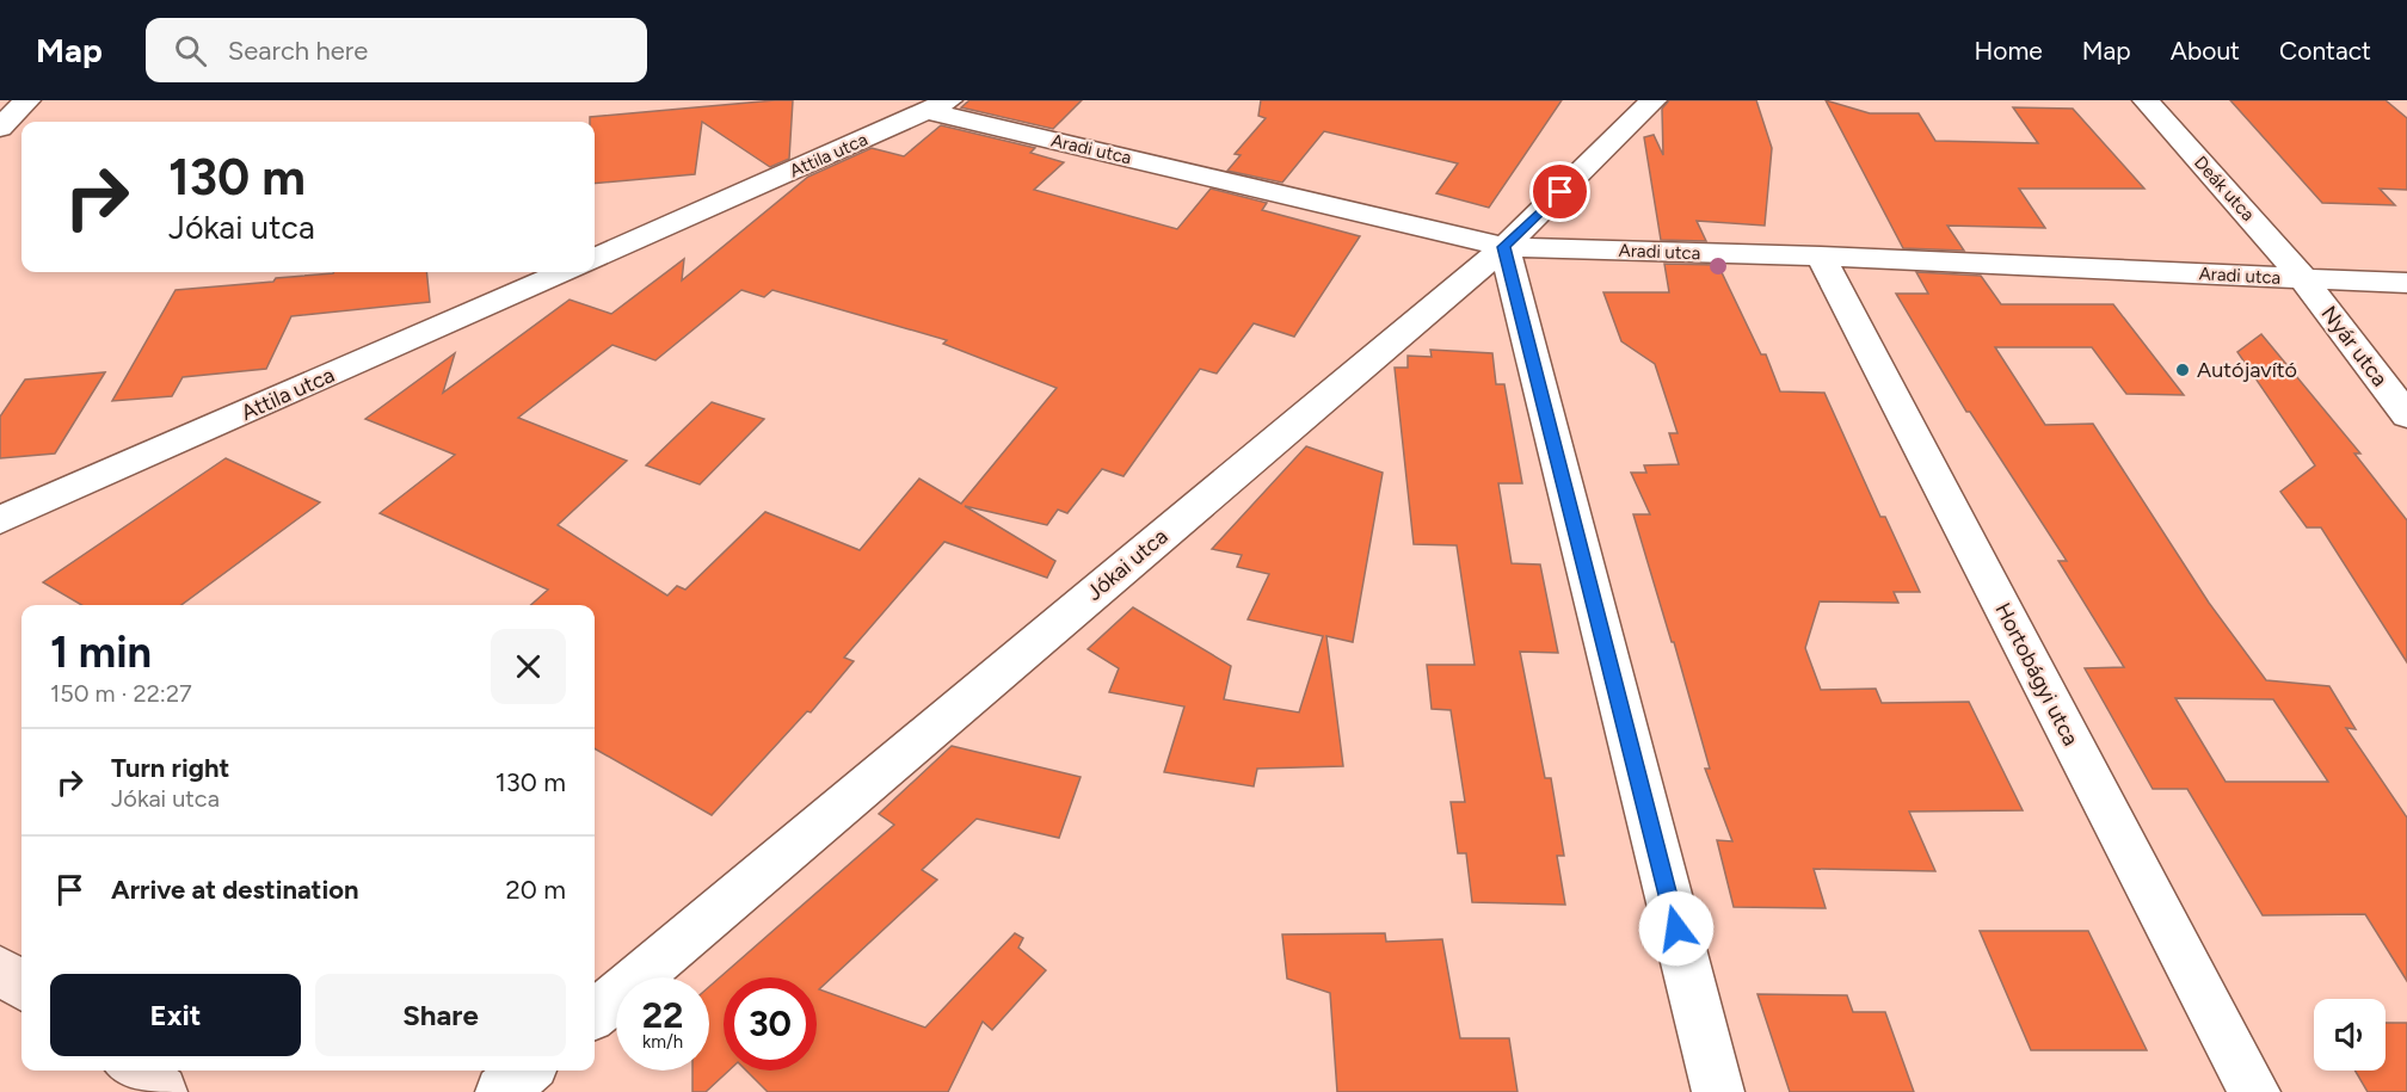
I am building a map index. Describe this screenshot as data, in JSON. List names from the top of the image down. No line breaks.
{"streets":{"street":["Aradi utca","Attila utca","Deák utca","Nyár utca","Jókai utca","Hortobágyi utca"]},"crossings":[["Aradi utca","Attila utca"],["Aradi utca","Deák utca"],["Aradi utca","Nyár utca"],["Aradi utca","Jókai utca"],["Aradi utca","Hortobágyi utca"],["Deák utca","Nyár utca"]],"places":["Autójavító"],"page":{"header":"Map","search":"Search here","nav":["Home","Map","About","Contact"],"turn":["130 m","Jókai utca"],"heading":["1 min","150 m · 22:27"],"list":[{"name":"Turn right","note":"Jókai utca","value":"130 m"},{"name":"Arrive at destination","value":"20 m"}],"buttons":["Exit","Share"],"speed":"22 km/h","limit":"30"}}
